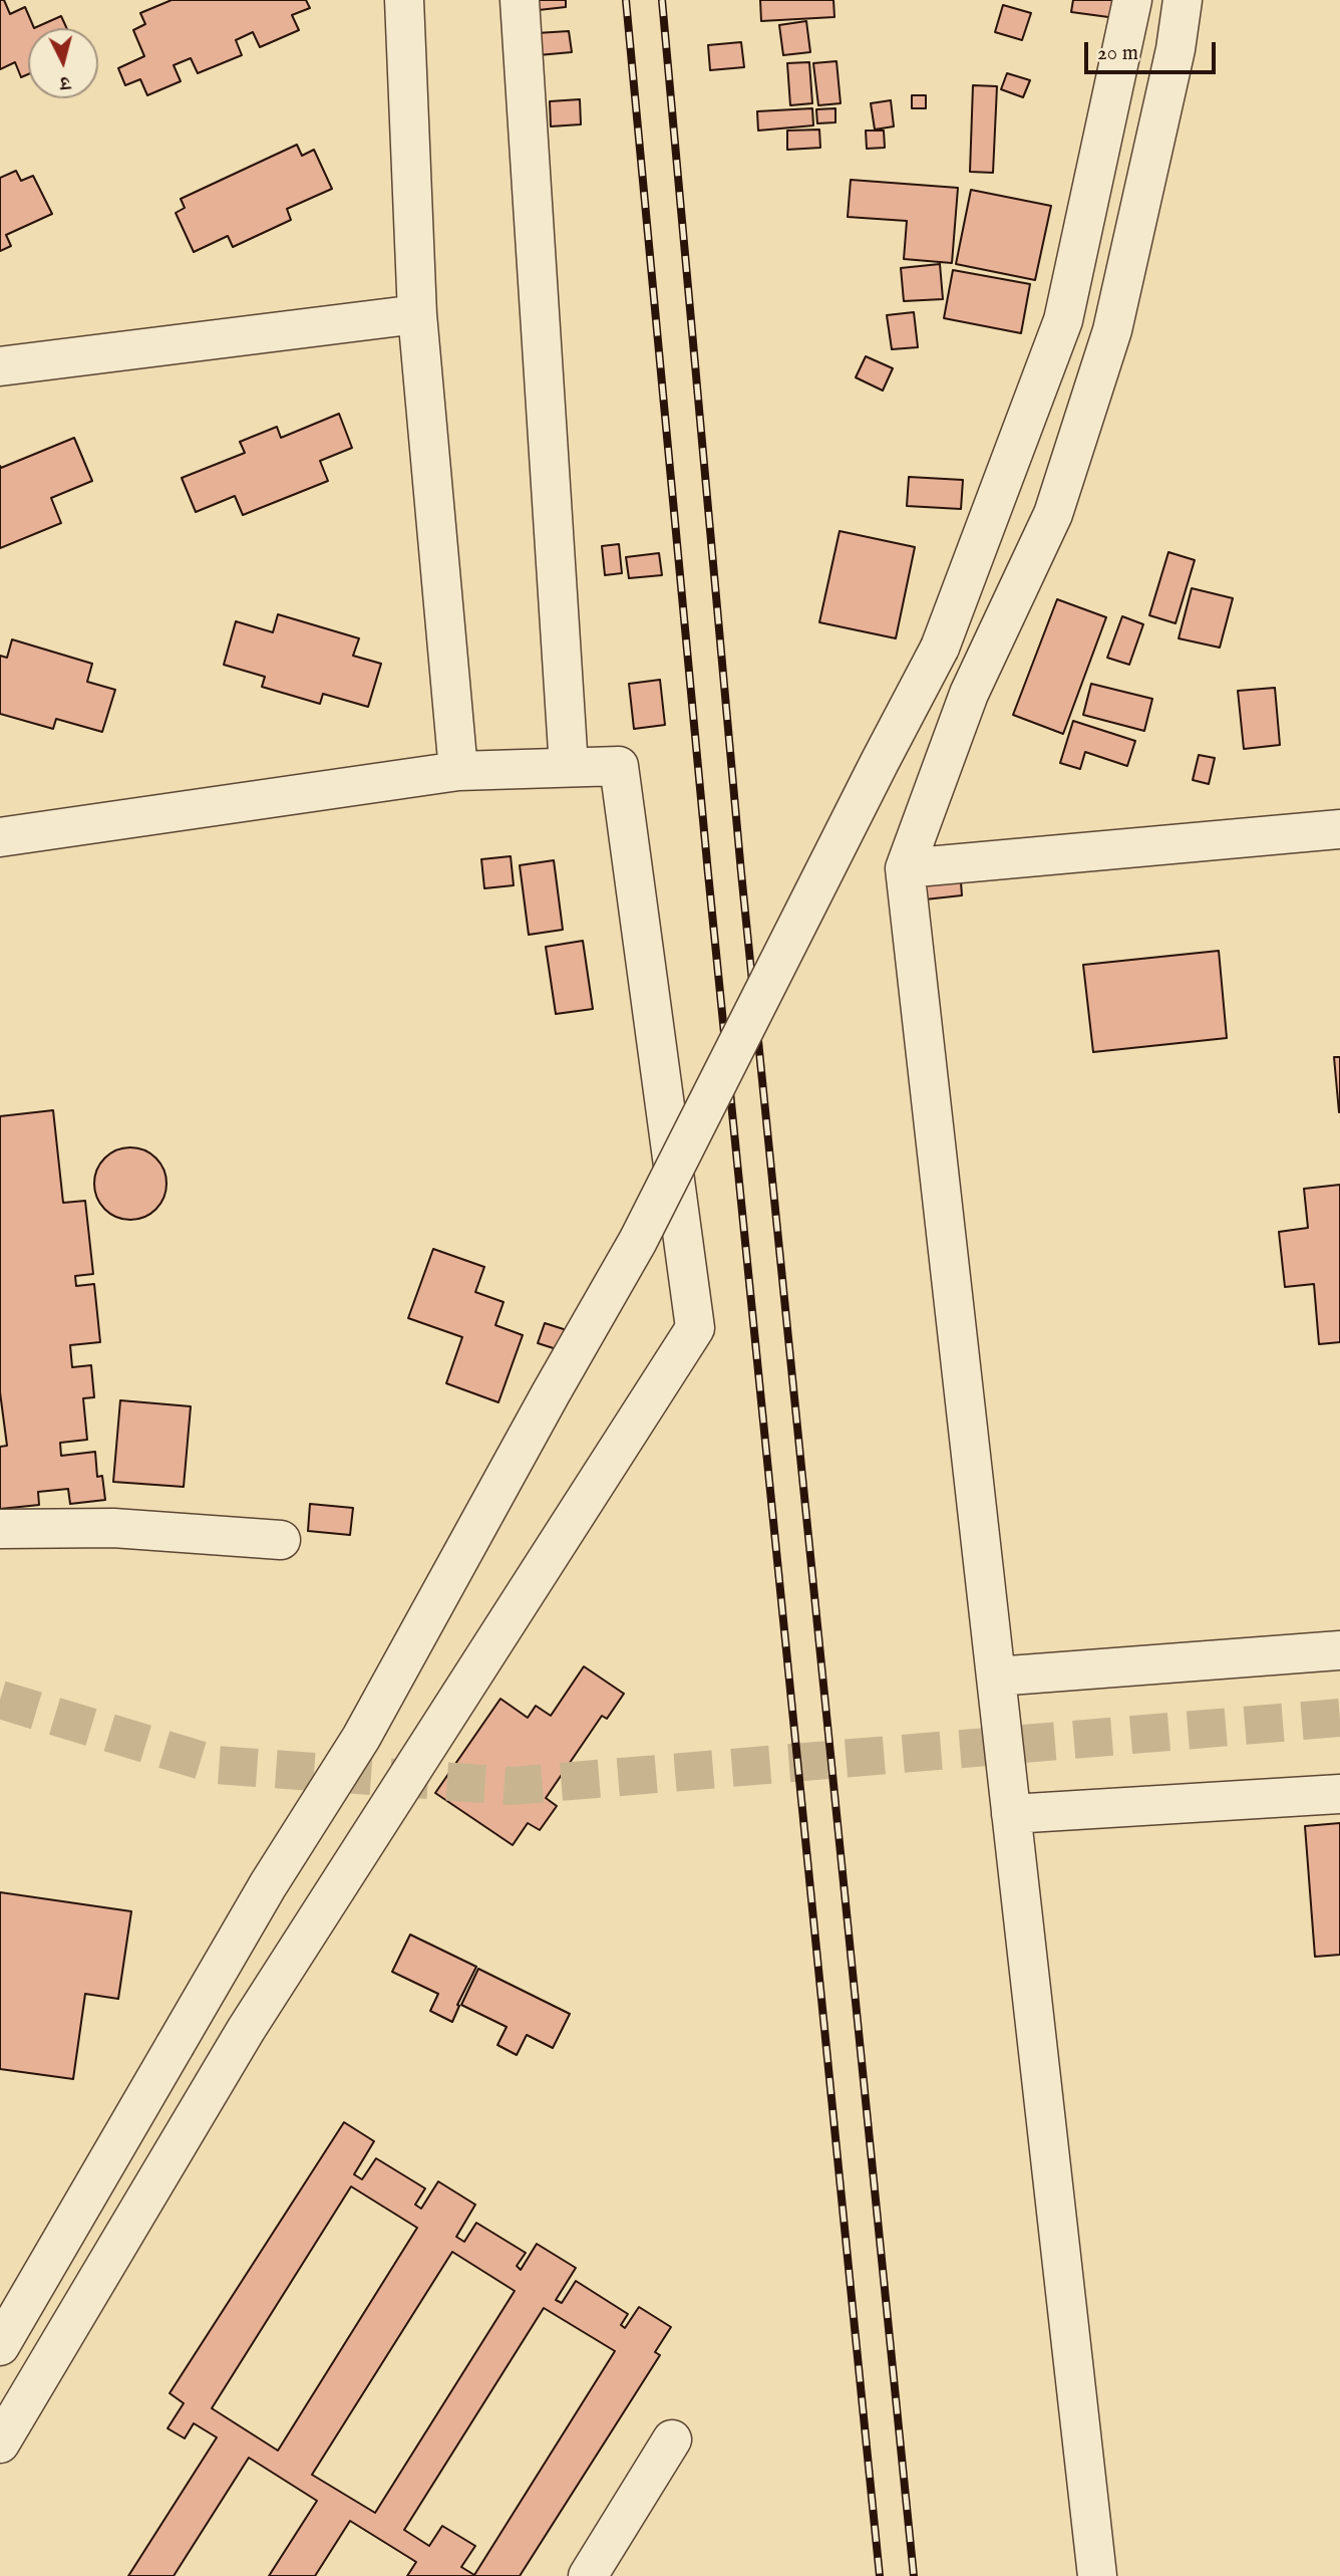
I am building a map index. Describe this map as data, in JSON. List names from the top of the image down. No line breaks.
{"scale_bar":"20 m","north":"bottom"}
